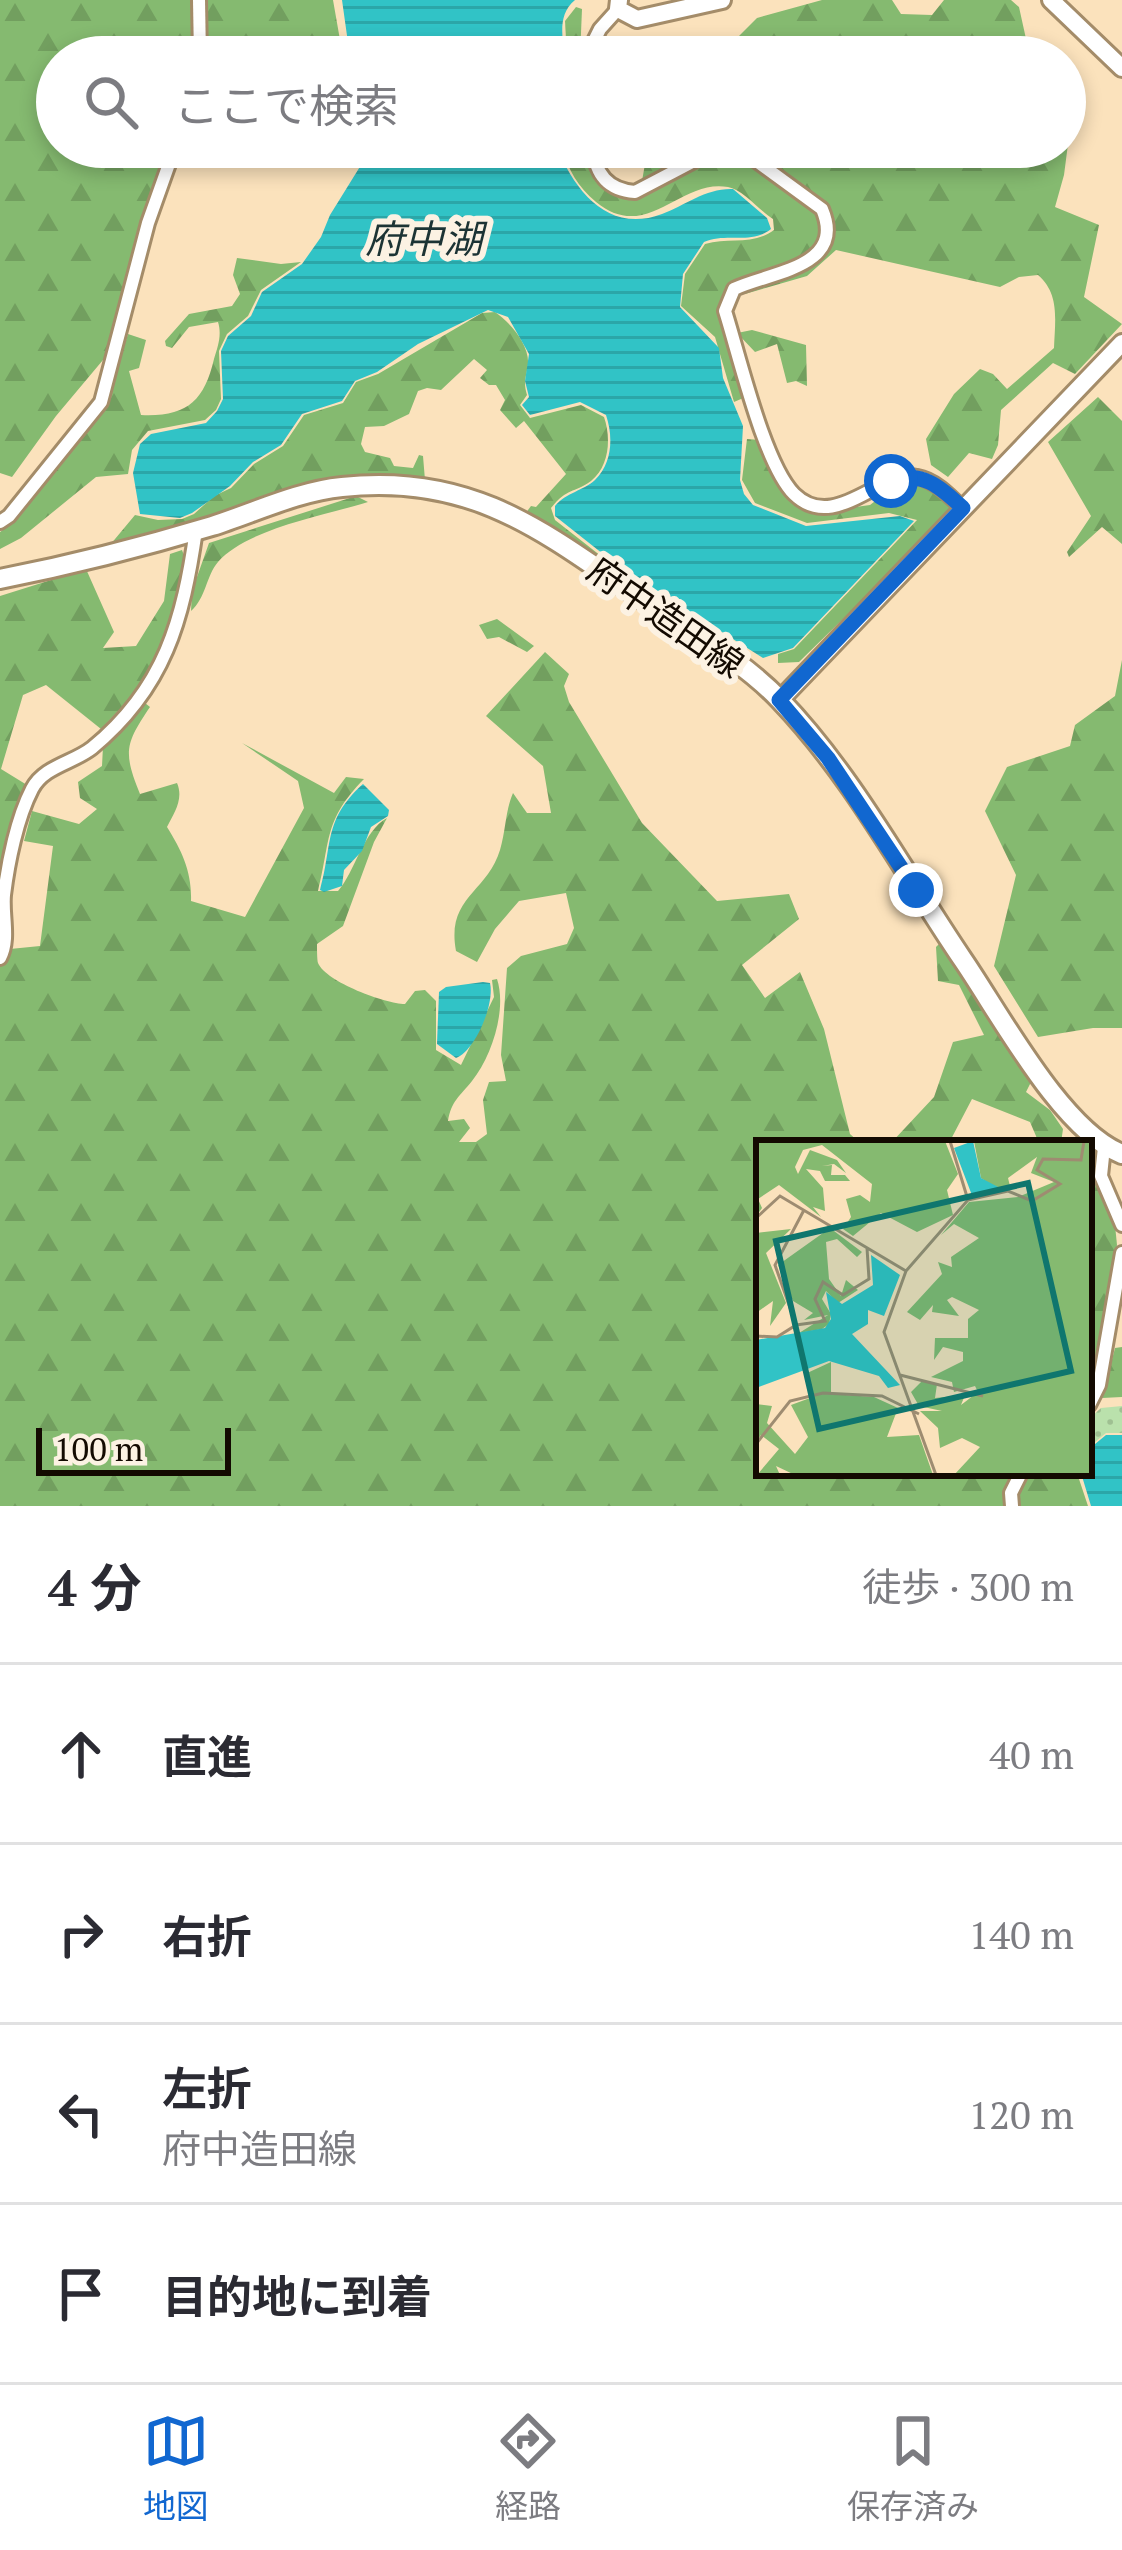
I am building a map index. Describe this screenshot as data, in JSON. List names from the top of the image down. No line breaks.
{"streets":{"main road":["府中造田線"]},"water":["府中湖"],"scale_bar":"100 m","page":{"search":"ここで検索","scale":"100 m","heading":["4 分","徒歩 · 300 m"],"list":[["直進","40 m"],["右折","140 m"],["左折","府中造田線","120 m"],"目的地に到着"],"nav":["地図","経路","保存済み"]}}
